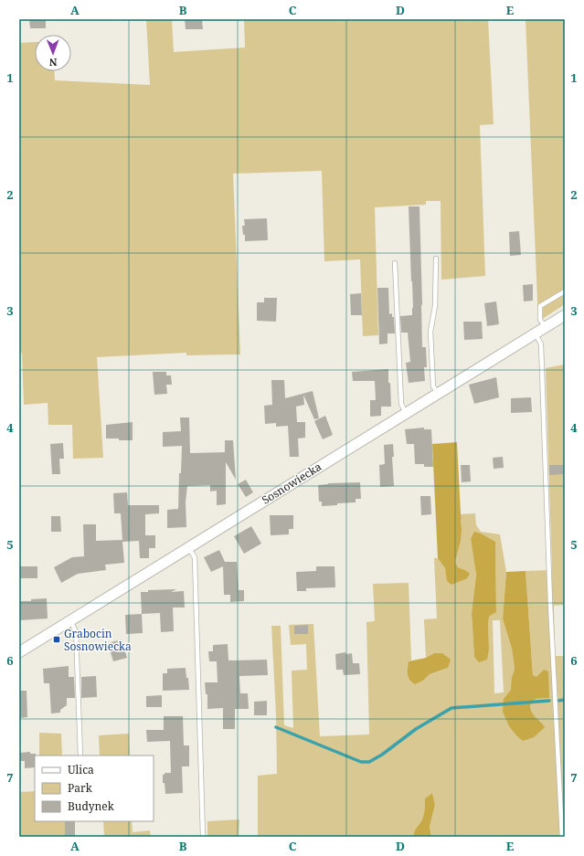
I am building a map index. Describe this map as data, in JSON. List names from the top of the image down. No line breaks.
{"streets":{"street":["Sosnowiecka"]},"places":{"transit":["Grabocin Sosnowiecka"]},"legend":["Ulica","Park","Budynek"],"north":"bottom","grid":{"columns":["A","B","C","D","E"],"rows":["1","2","3","4","5","6","7"]}}
